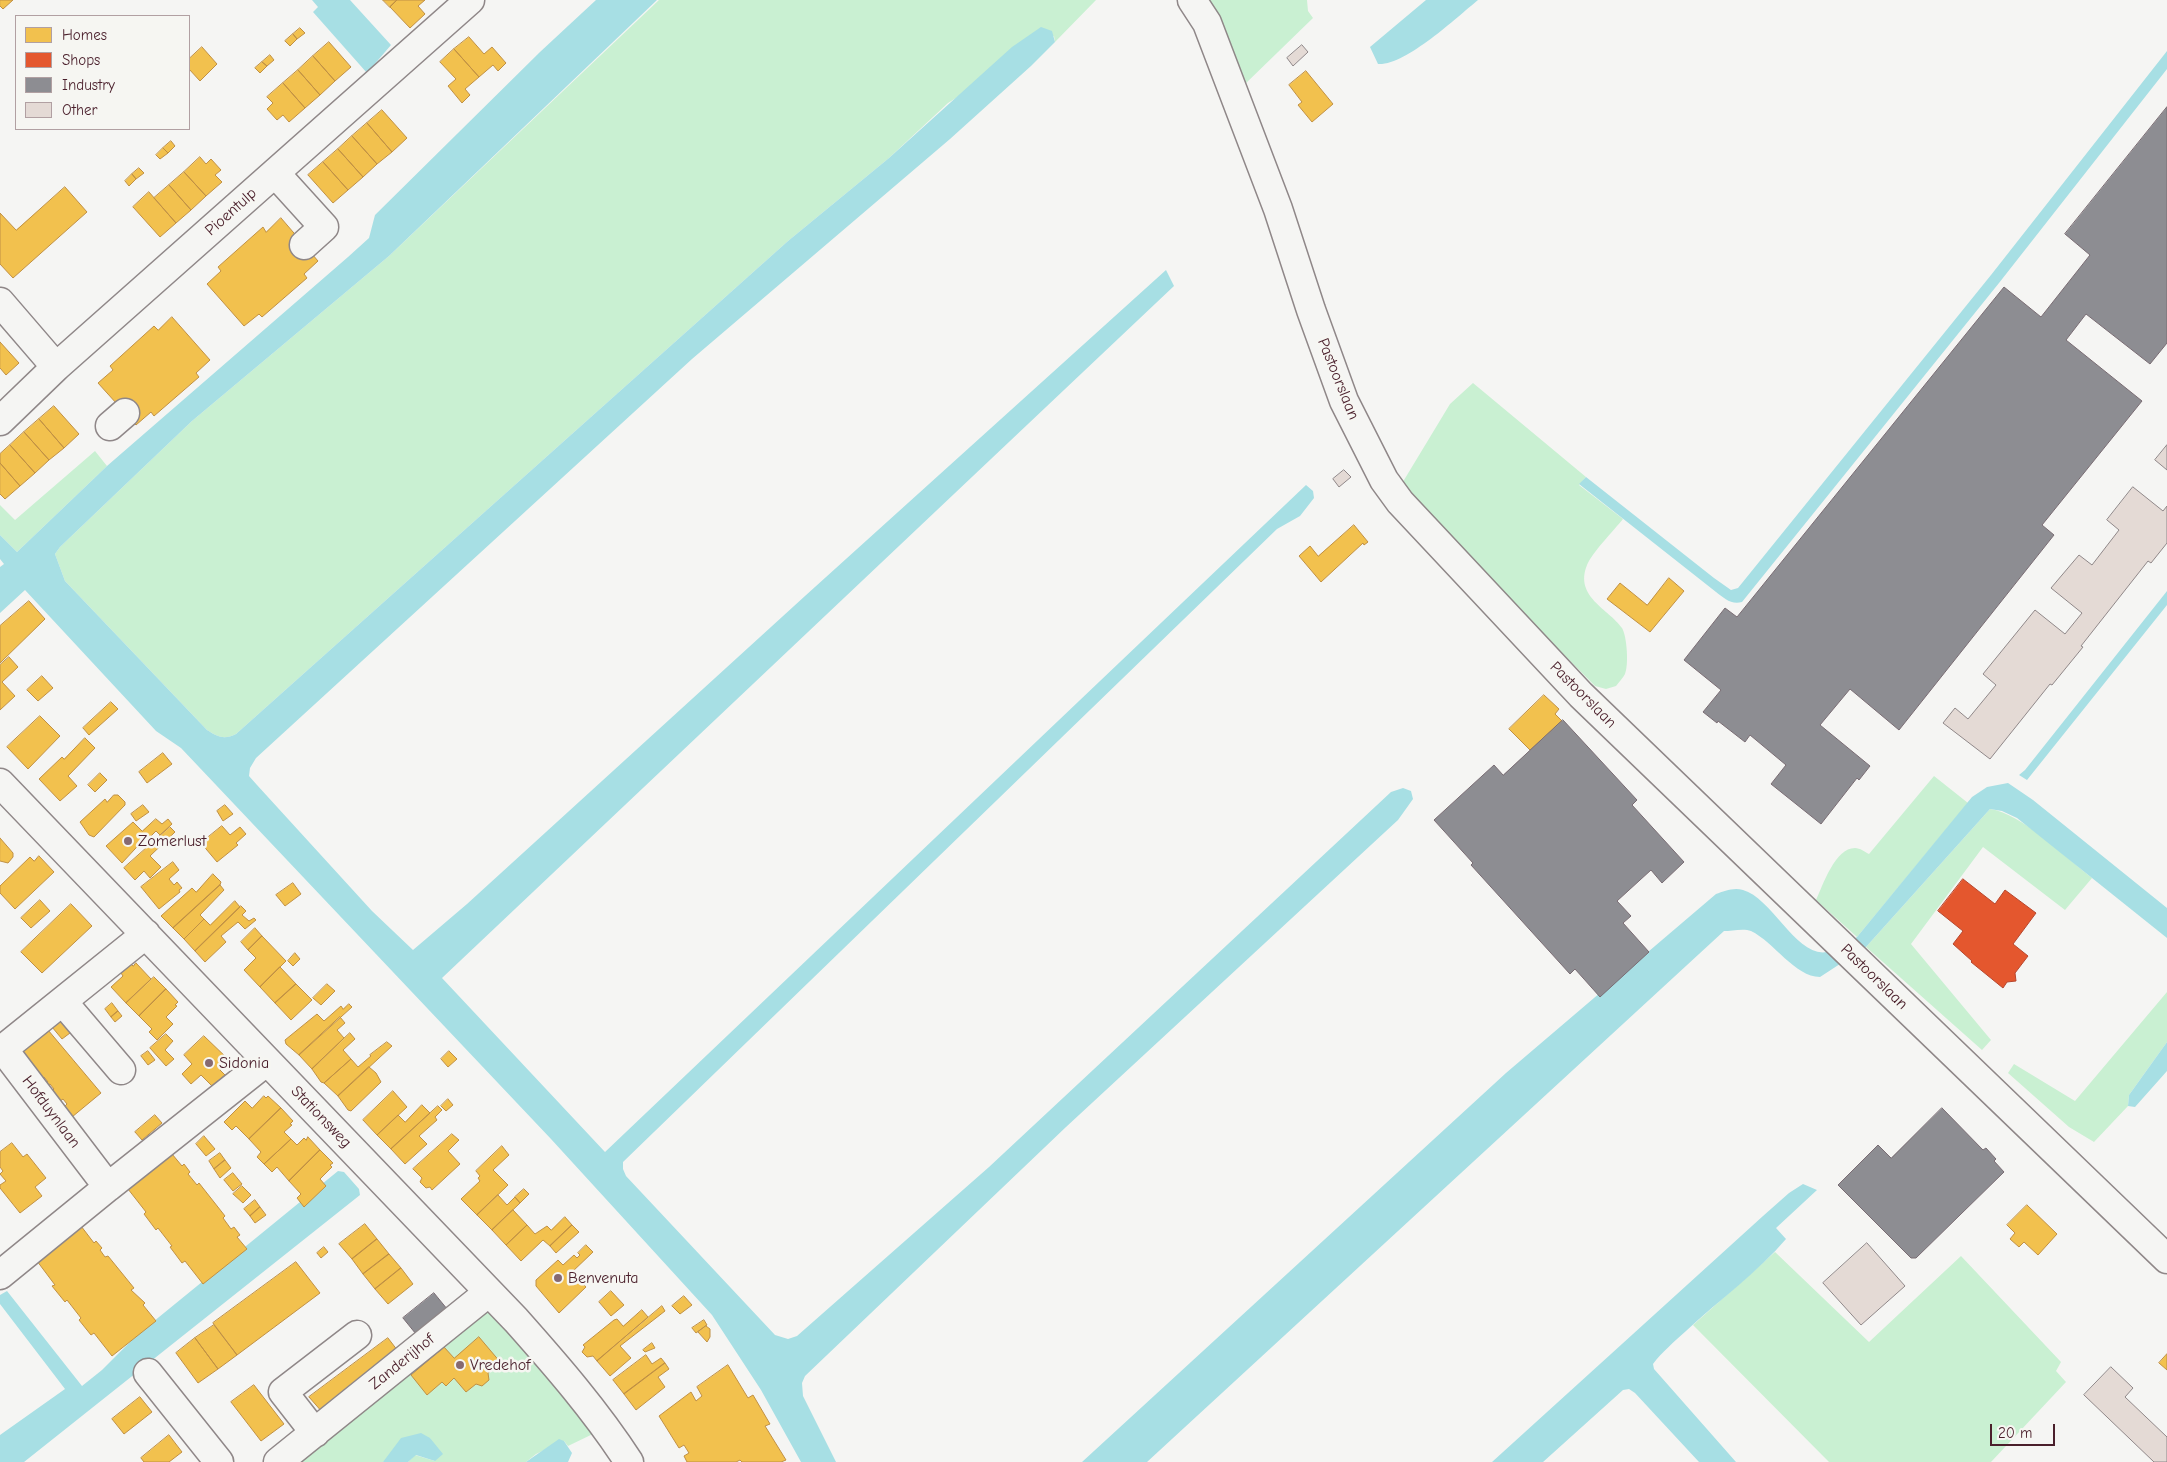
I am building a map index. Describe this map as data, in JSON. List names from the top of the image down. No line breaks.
{"streets":{"street":["Pioentulp","Pastoorslaan","Hofduynlaan","Stationsweg","Zanderijhof"]},"crossings":[["Hofduynlaan","Stationsweg"],["Stationsweg","Zanderijhof"]],"places":["Zomerlust","Sidonia","Benvenuta","Vredehof"],"legend":["Homes","Shops","Industry","Other"],"scale_bar":"20 m"}
